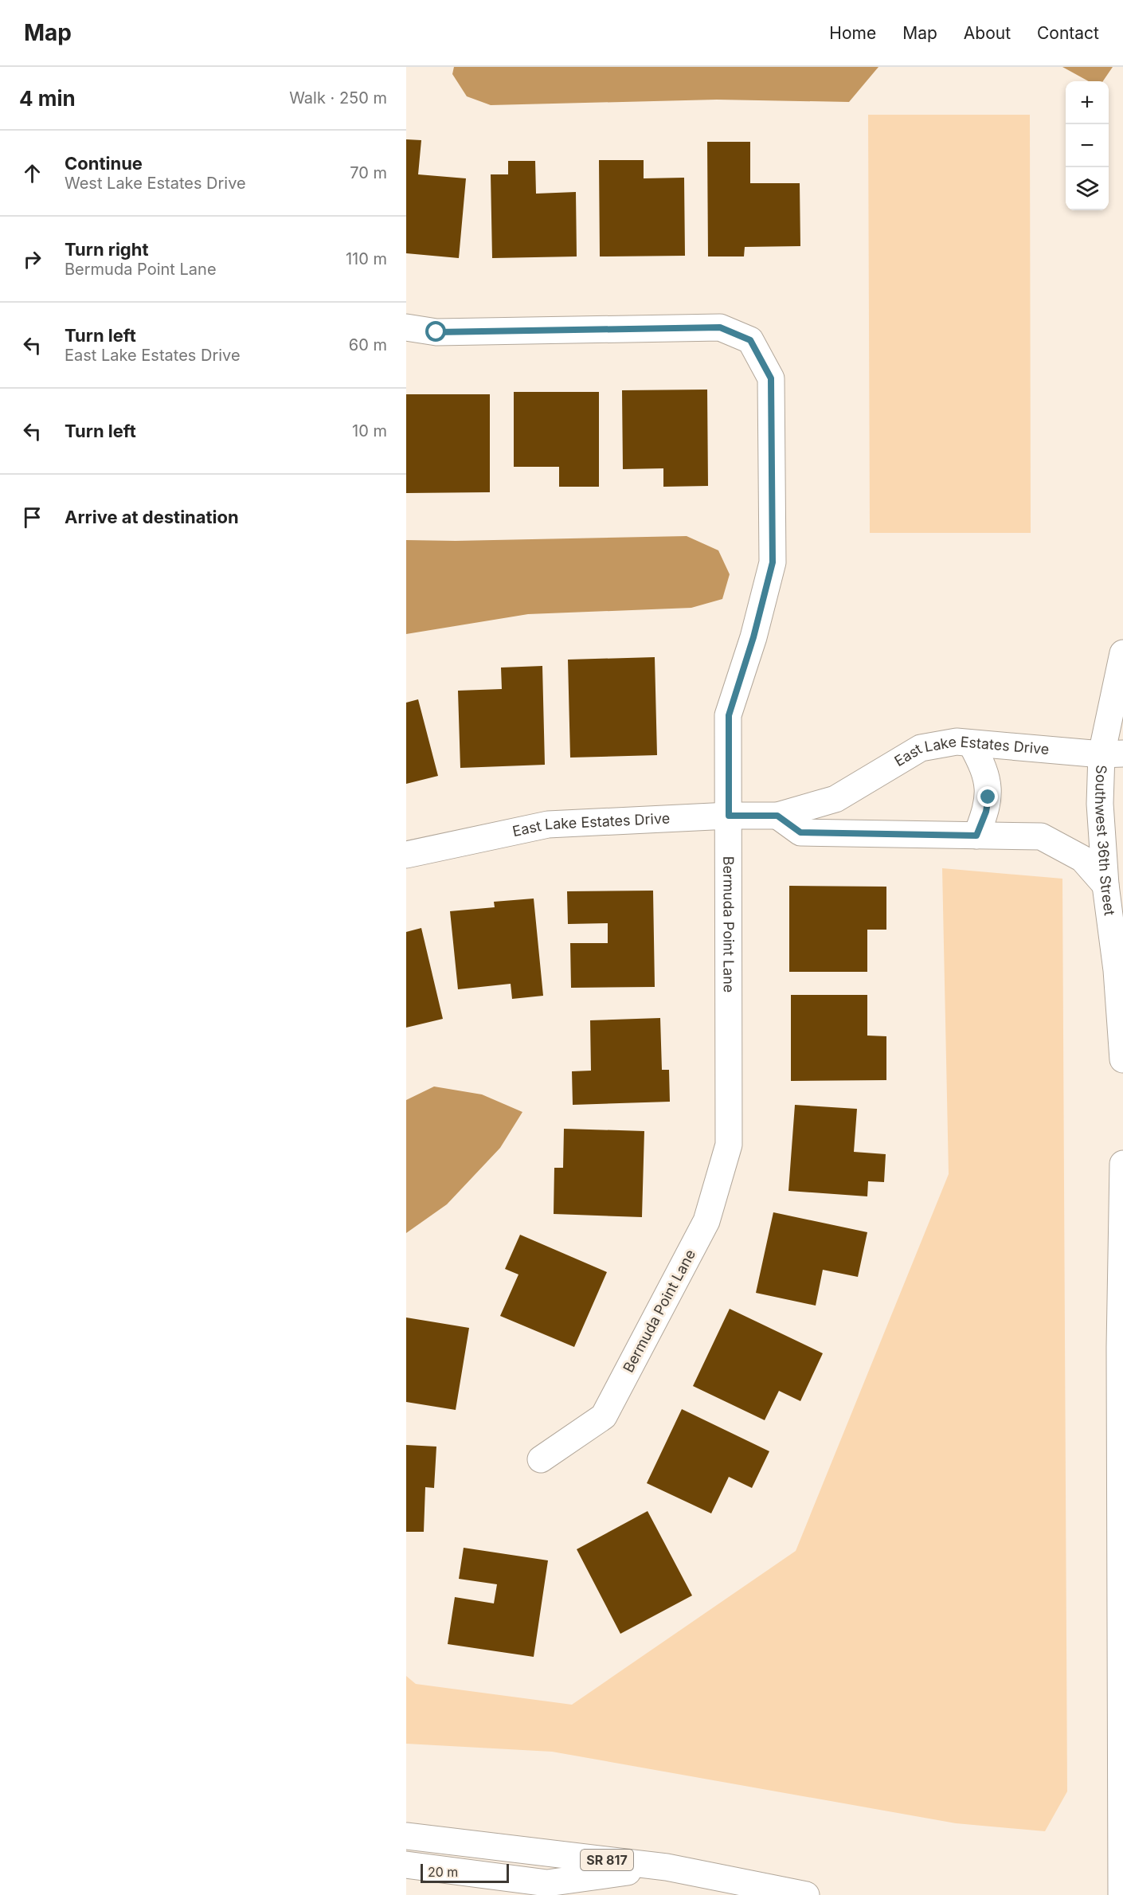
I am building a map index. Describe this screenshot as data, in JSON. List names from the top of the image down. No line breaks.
{"streets":{"street":["East Lake Estates Drive","Southwest 36th Street","Bermuda Point Lane","SR 817"]},"crossings":[["East Lake Estates Drive","Southwest 36th Street"],["East Lake Estates Drive","Bermuda Point Lane"]],"scale_bar":"20 m","page":{"header":"Map","nav":["Home","Map","About","Contact"],"heading":["4 min","Walk · 250 m"],"map_buttons":["+","−"],"list":[["Continue","West Lake Estates Drive","70 m"],["Turn right","Bermuda Point Lane","110 m"],["Turn left","East Lake Estates Drive","60 m"],["Turn left","10 m"],"Arrive at destination"],"scale":"20 m"}}
